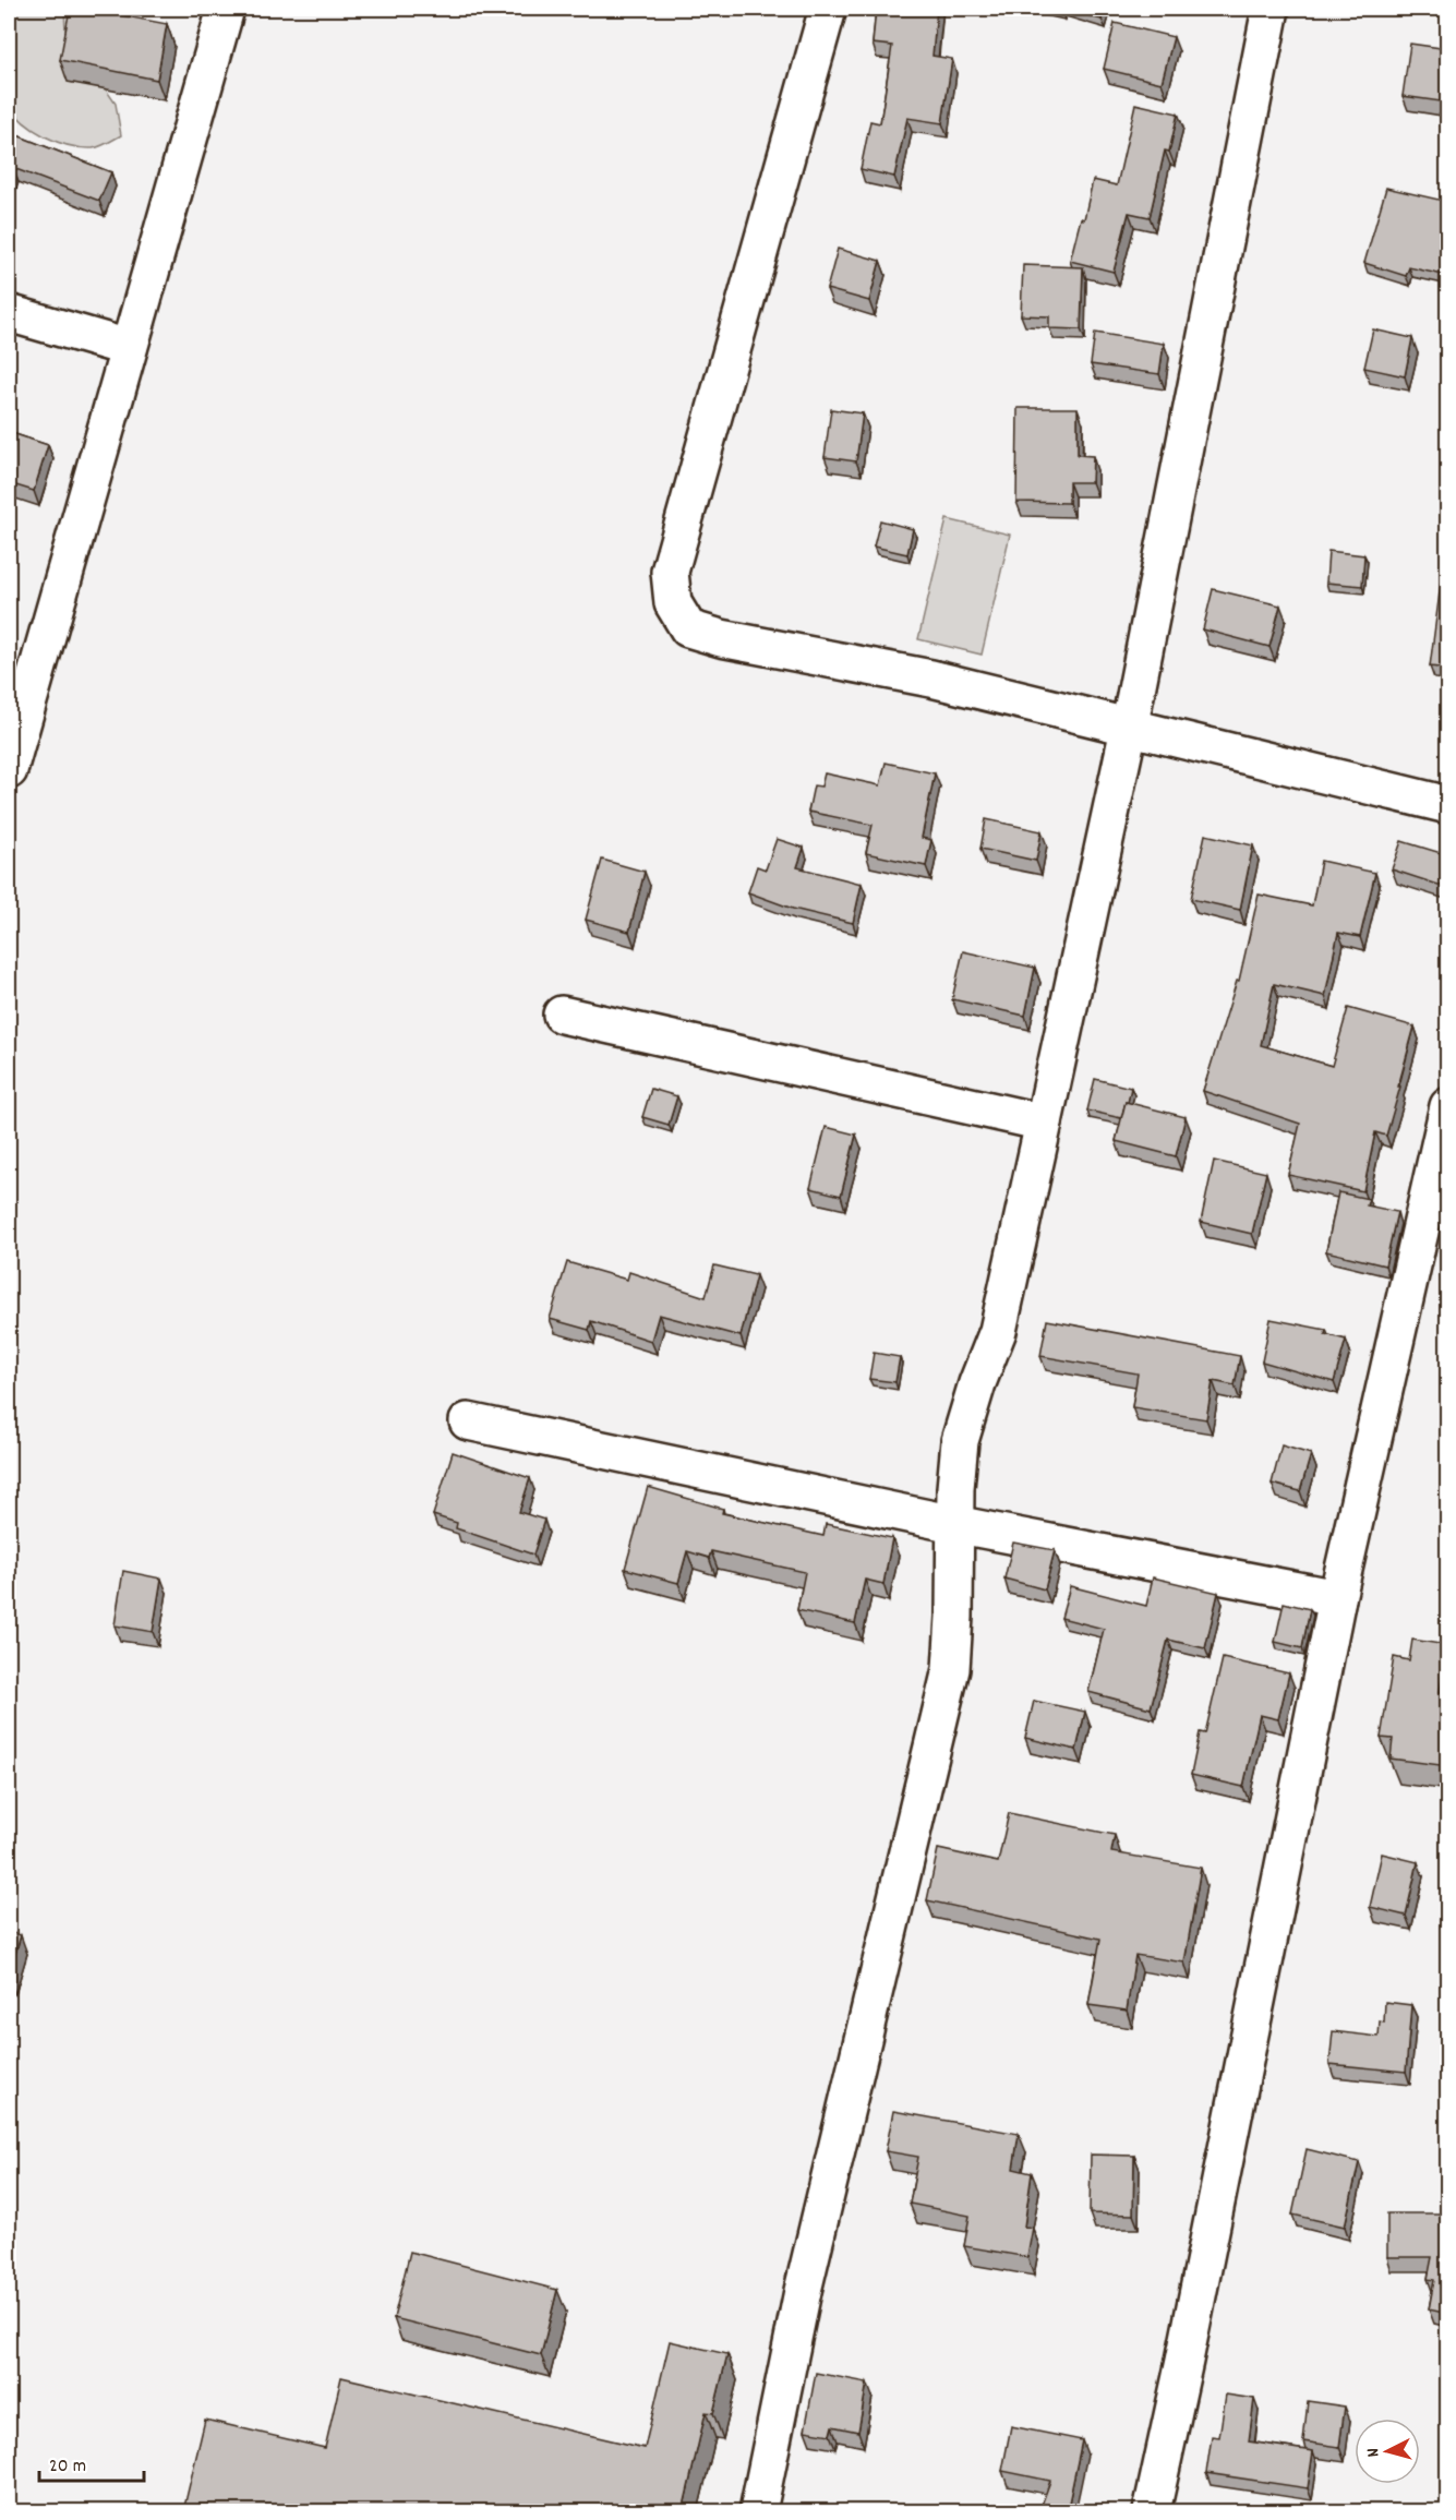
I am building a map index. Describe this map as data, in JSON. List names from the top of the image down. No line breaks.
{"scale_bar":"20 m","north":"left"}
